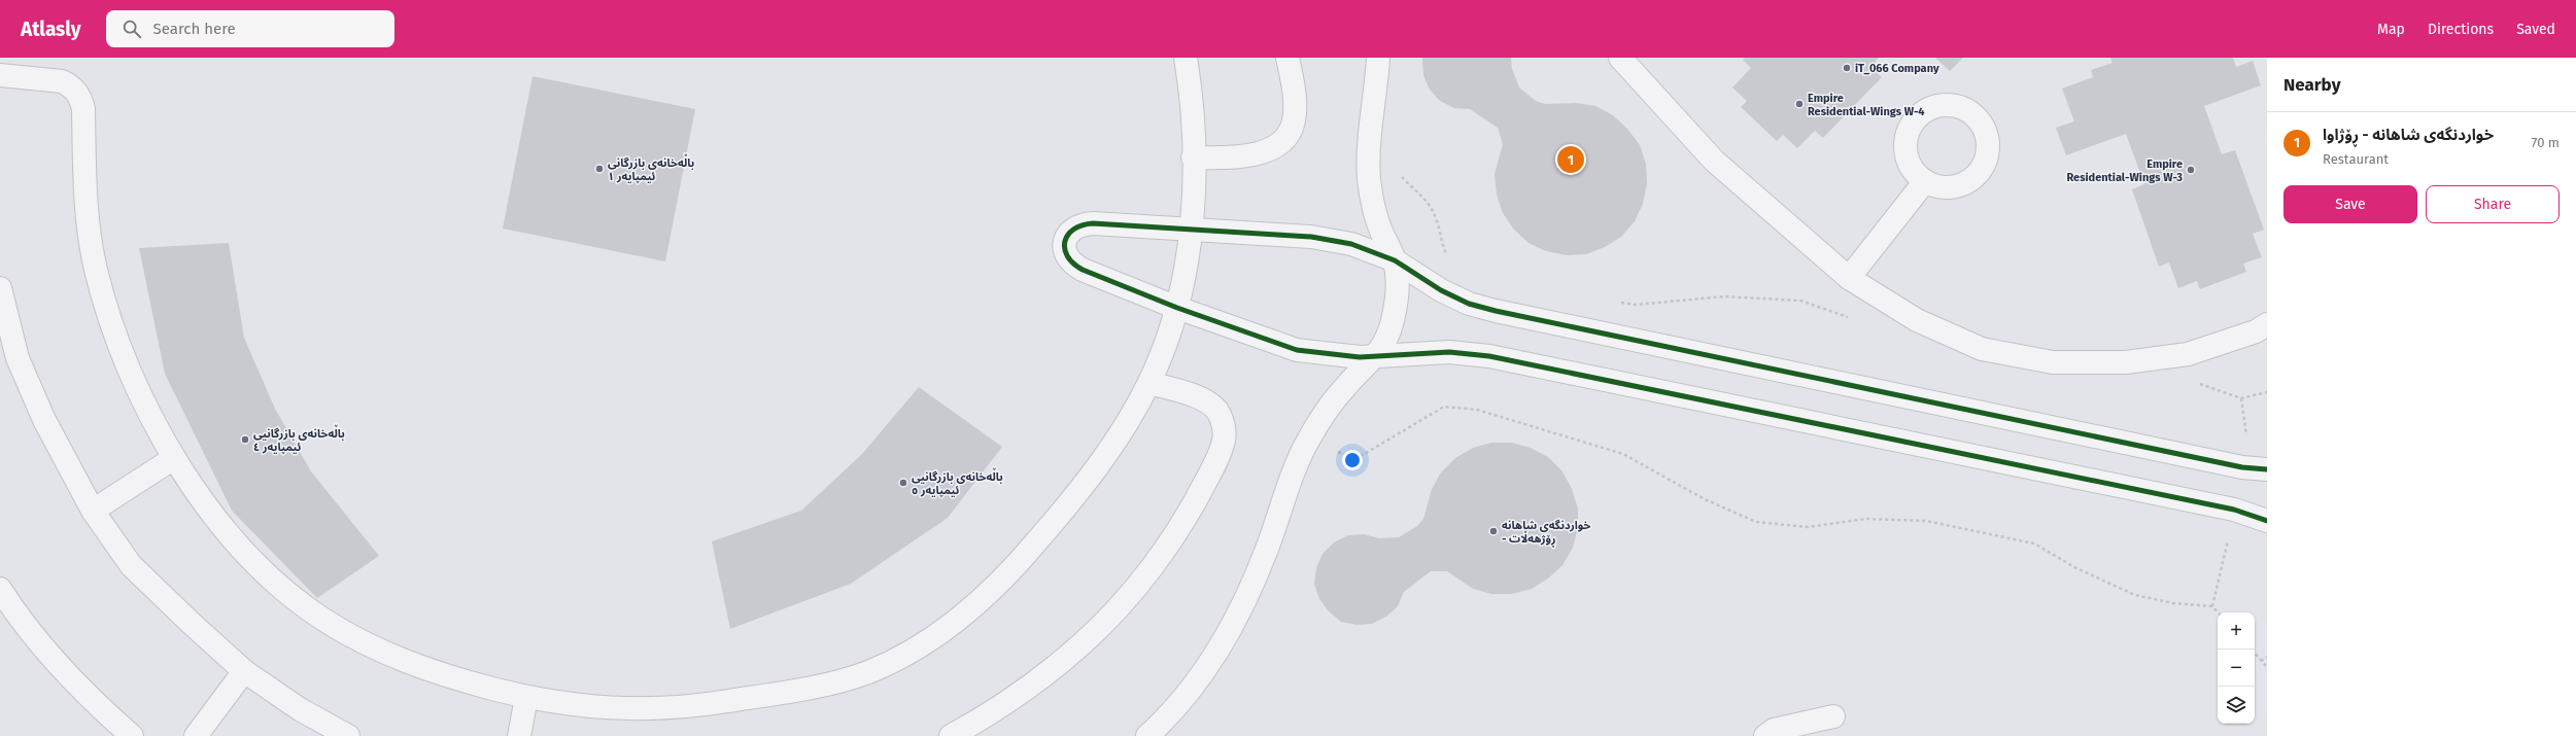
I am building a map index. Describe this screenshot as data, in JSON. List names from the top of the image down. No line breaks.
{"places":["iT_066 Company","Empire Residential-Wings W-4","باڵەخانەی بازرگانی ئیمپایەر ١","Empire Residential-Wings W-3","باڵەخانەی بازرگانیی ئیمپایەر ٤","باڵەخانەی بازرگانیی ئیمپایەر ٥","خواردنگەی شاھانە - ڕۆژھەڵات"],"page":{"header":"Atlasly","search":"Search here","nav":["Map","Directions","Saved"],"heading":"Nearby","list":[{"mark":"1","name":"خواردنگەی شاھانە - ڕۆژاوا","note":"Restaurant","value":"70 m"}],"pins":"1","buttons":["Save","Share"],"map_buttons":["+","−"]}}
